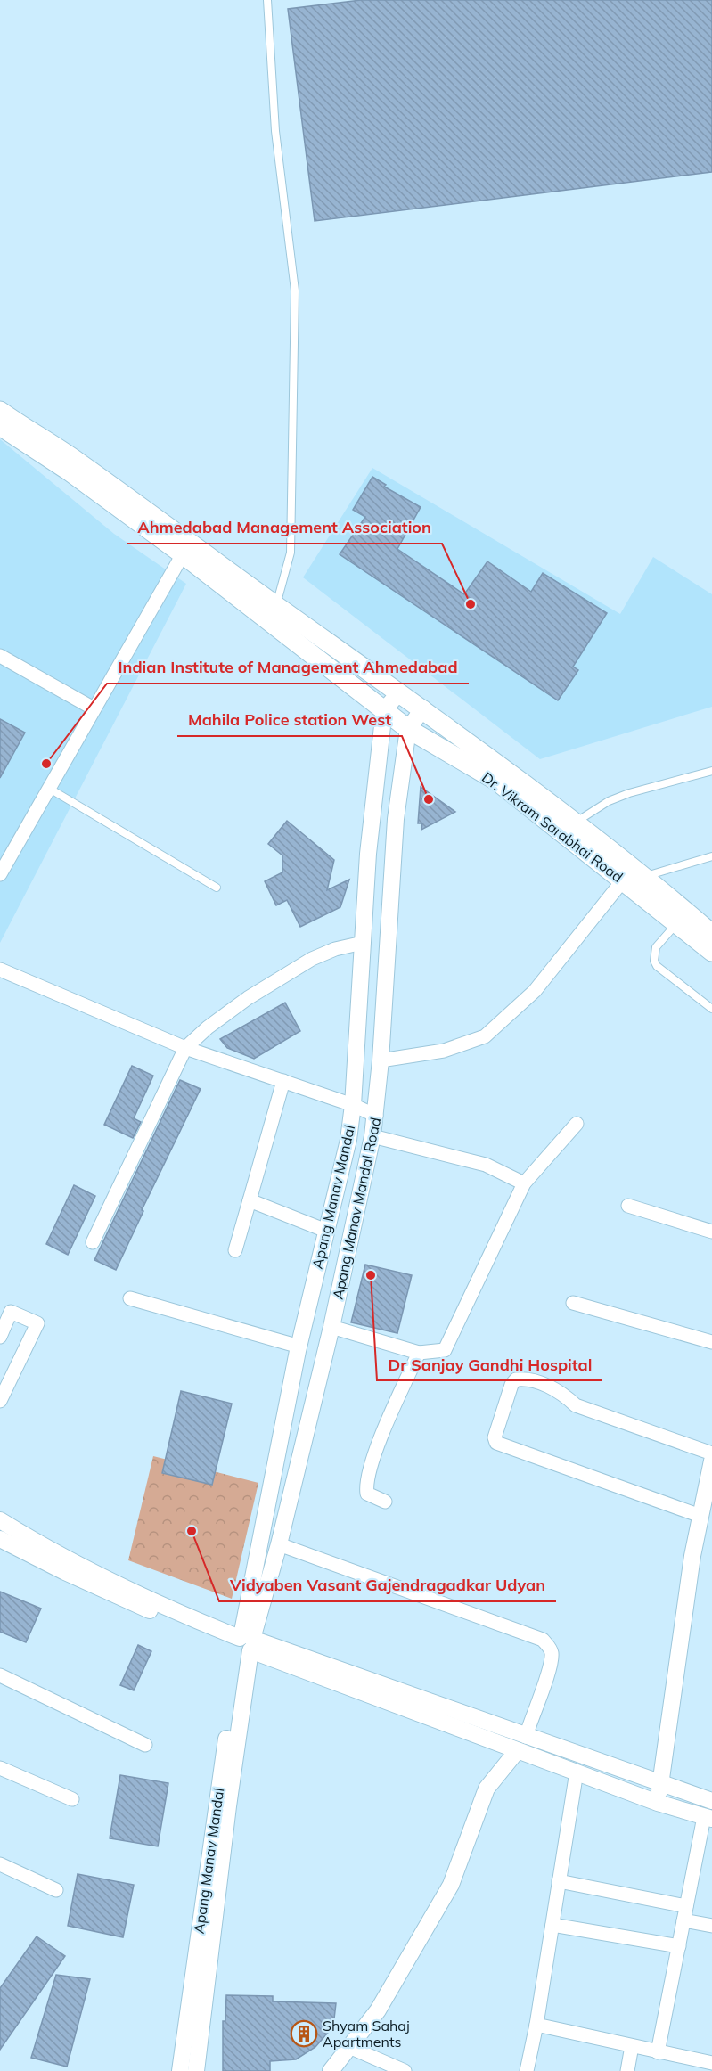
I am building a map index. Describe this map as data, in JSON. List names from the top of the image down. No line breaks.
{"streets":{"main road":["Dr. Vikram Sarabhai Road"],"street":["Apang Manav Mandal","Apang Manav Mandal Road"]},"crossings":[["Dr. Vikram Sarabhai Road","Apang Manav Mandal"],["Dr. Vikram Sarabhai Road","Apang Manav Mandal Road"],["Apang Manav Mandal","Apang Manav Mandal Road"]],"places":{"other":["Ahmedabad Management Association","Indian Institute of Management Ahmedabad","Mahila Police station West","Dr Sanjay Gandhi Hospital","Vidyaben Vasant Gajendragadkar Udyan"],"building":["Shyam Sahaj Apartments"]}}
